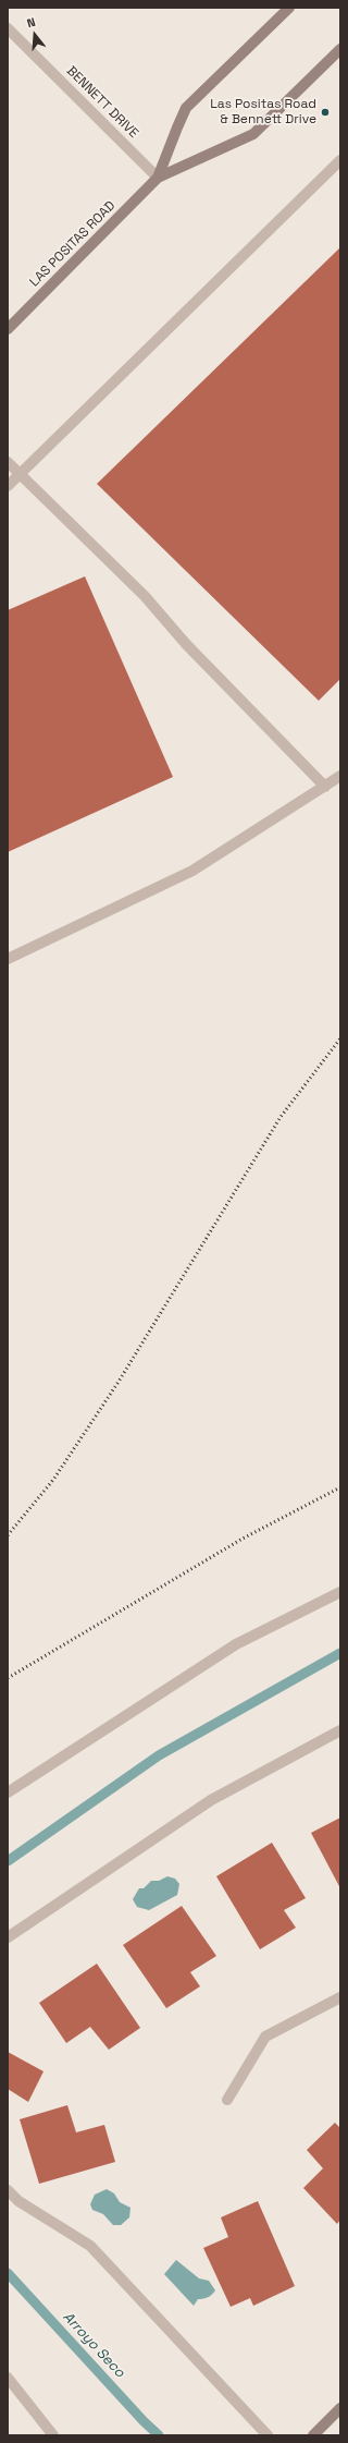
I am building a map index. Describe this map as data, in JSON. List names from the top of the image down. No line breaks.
{"streets":{"main road":["LAS POSITAS ROAD"],"street":["BENNETT DRIVE"]},"crossings":[["BENNETT DRIVE","LAS POSITAS ROAD"]],"water":["Arroyo Seco"],"places":["Las Positas Road & Bennett Drive"],"north":"top"}
